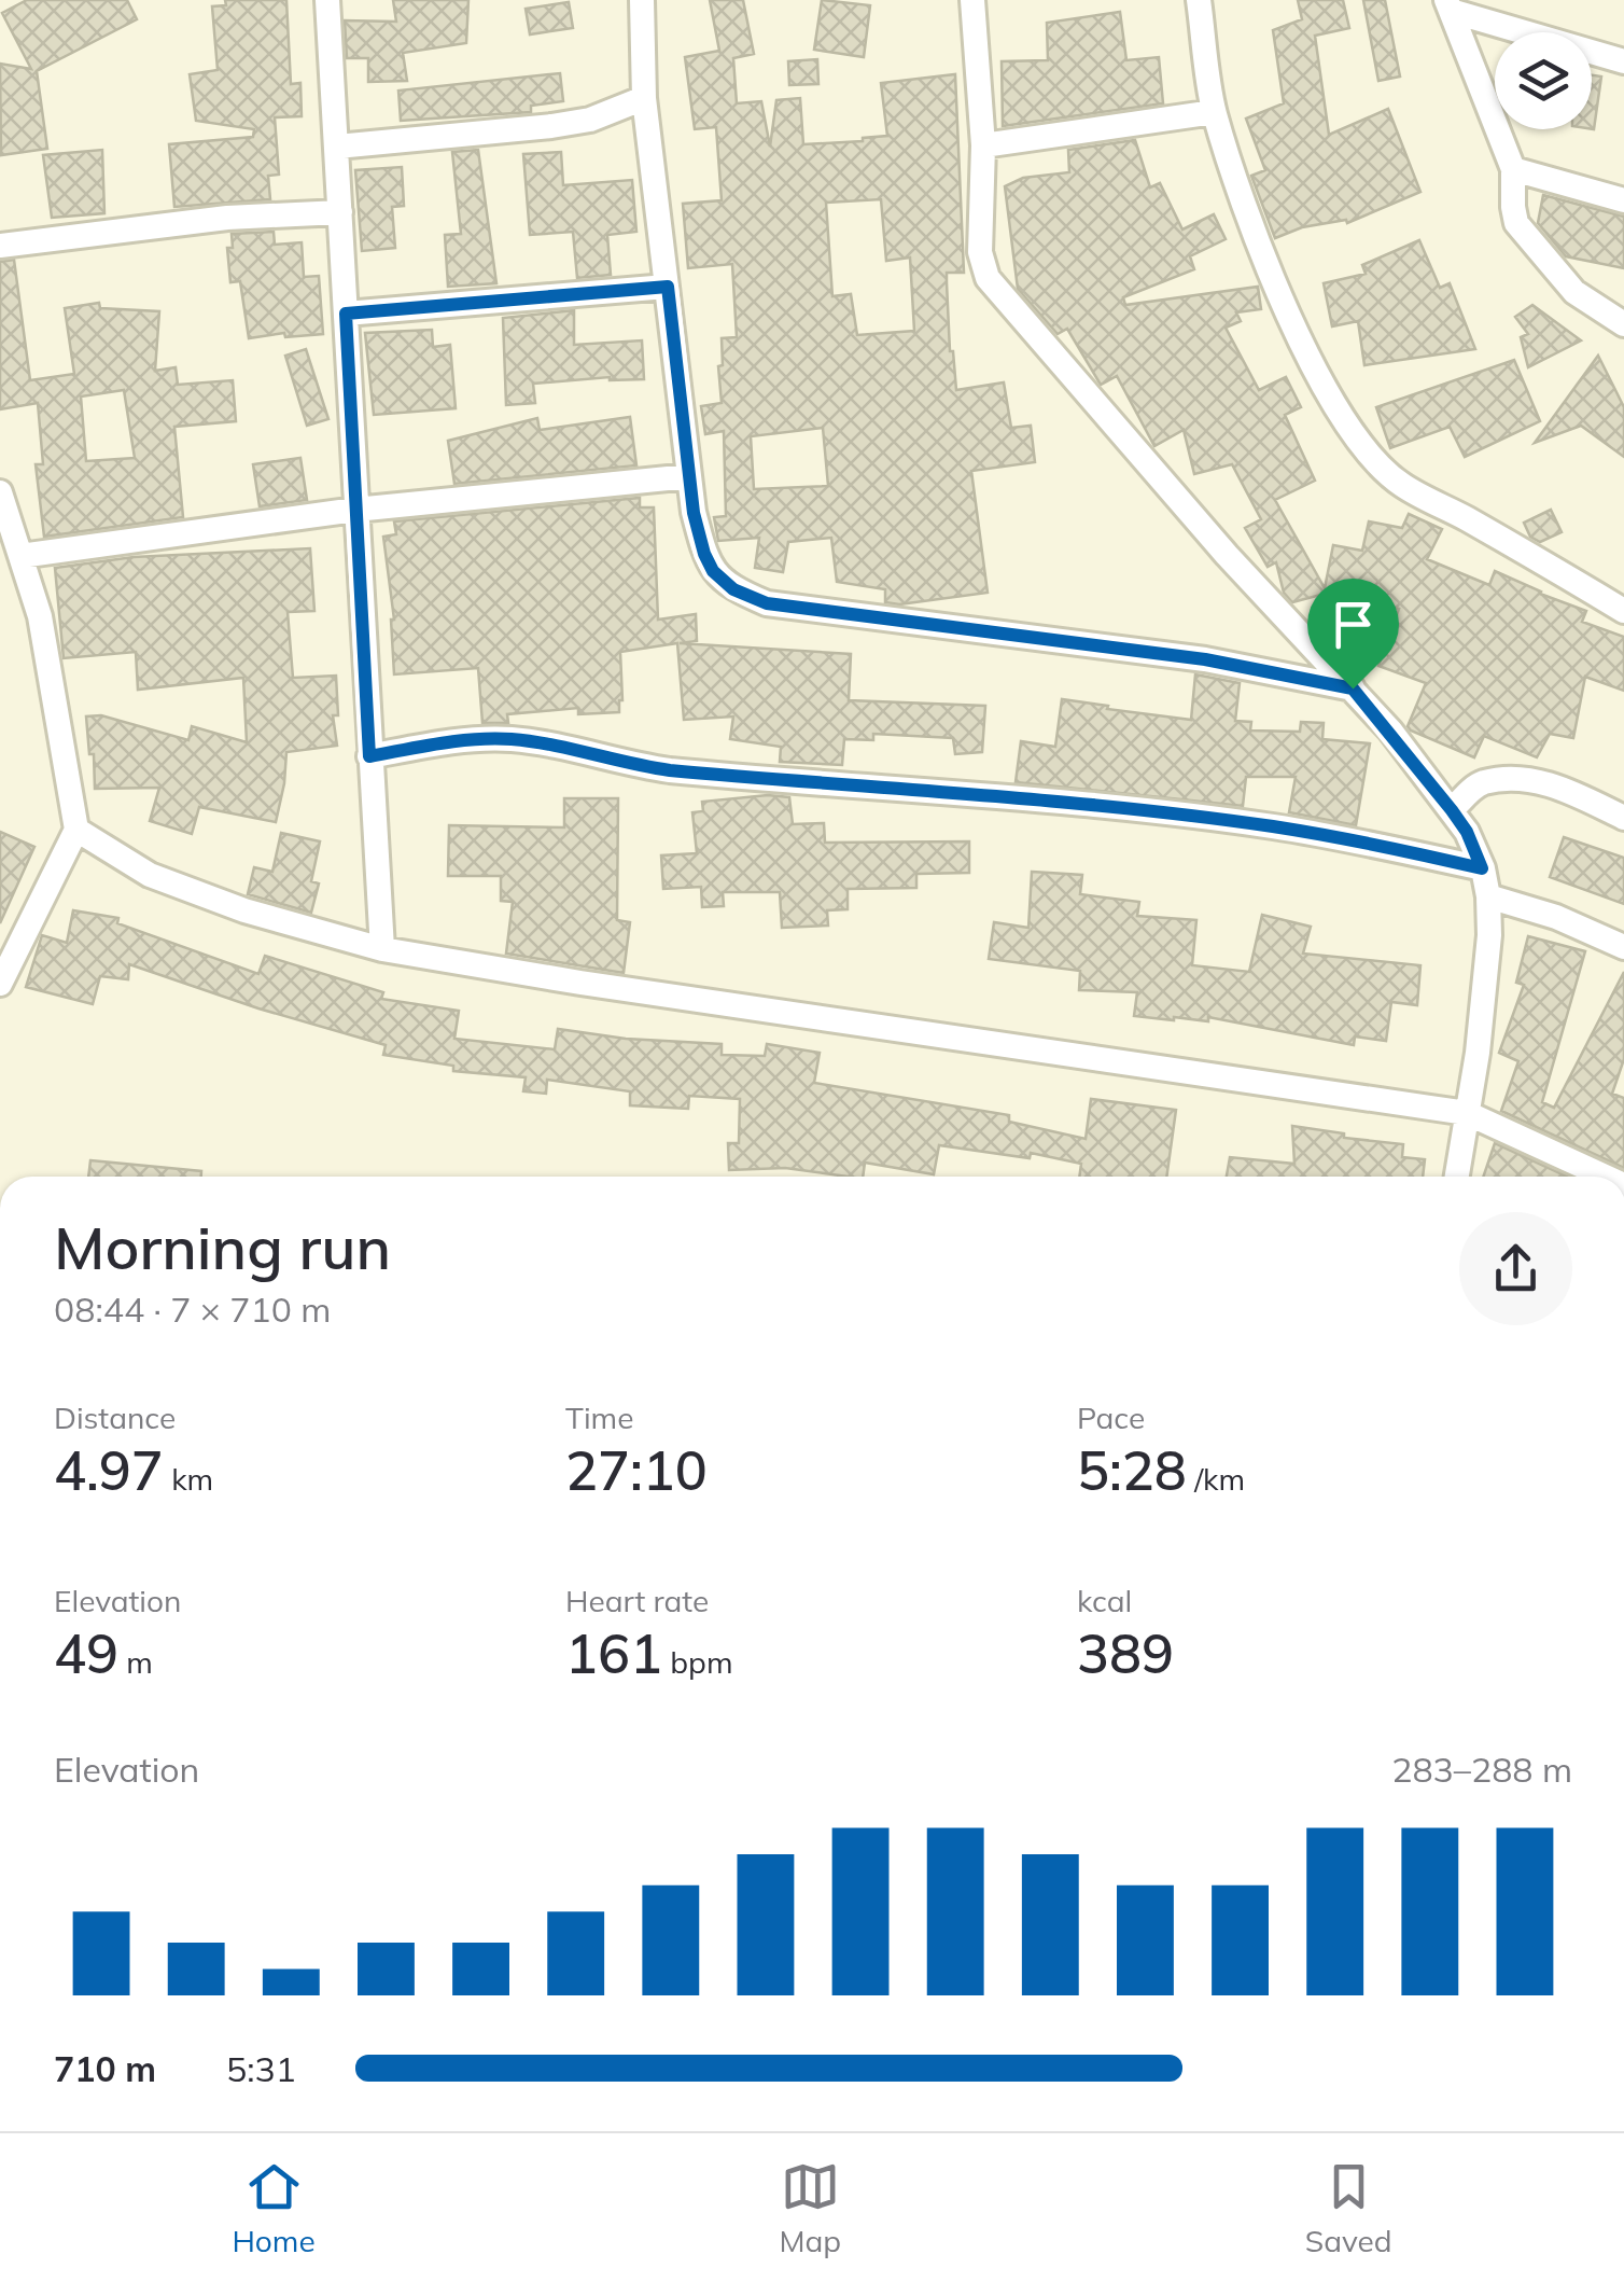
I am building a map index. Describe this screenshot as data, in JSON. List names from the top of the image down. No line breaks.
{"page":{"heading":["Morning run","08:44 · 7 × 710 m"],"stats":[["Distance","4.97 km"],["Time","27:10"],["Pace","5:28 /km"],["Elevation","49 m"],["Heart rate","161 bpm"],["kcal","389"]],"chart":["Elevation","283–288 m"],"list":[{"name":"710 m","note":"5:31"}],"tabs":["Home","Map","Saved"]}}
